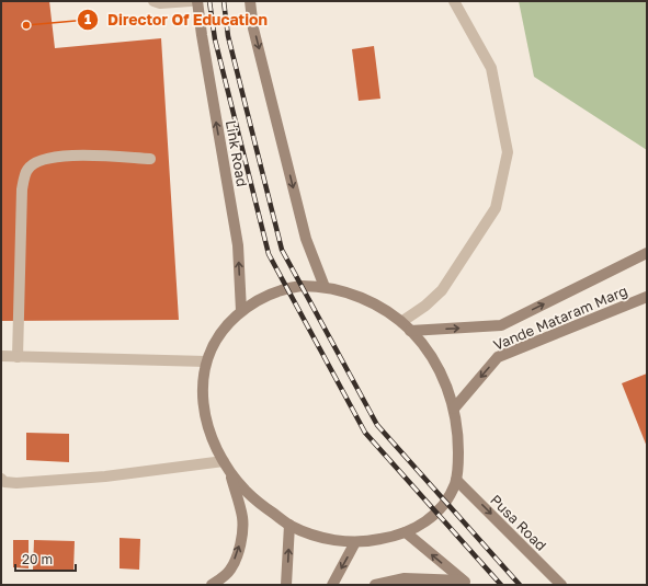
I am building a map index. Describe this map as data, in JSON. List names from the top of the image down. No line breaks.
{"streets":{"main road":["Link Road","Vande Mataram Marg","Pusa Road"]},"places":["Director Of Education"],"scale_bar":"20 m"}
